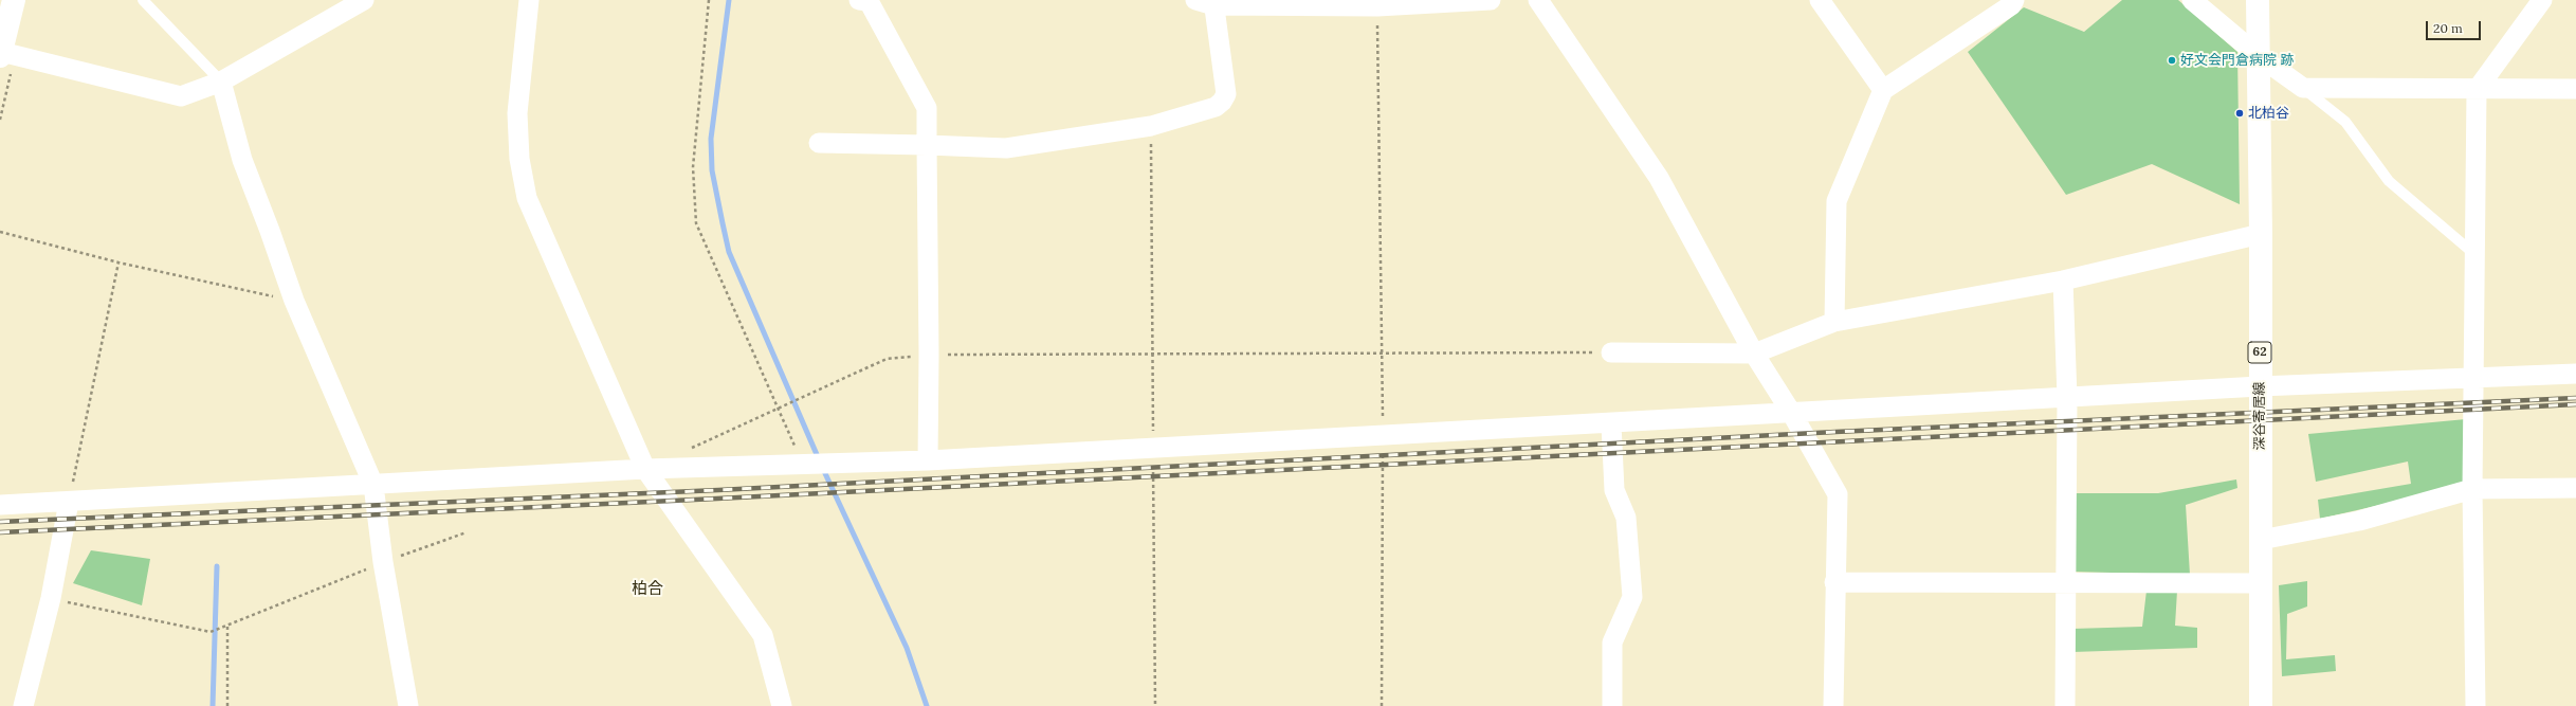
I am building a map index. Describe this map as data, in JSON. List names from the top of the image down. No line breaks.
{"streets":{"main road":["62","深谷寄居線"]},"districts":["柏合"],"places":["好文会門倉病院 跡","北柏谷"],"scale_bar":"20 m"}
